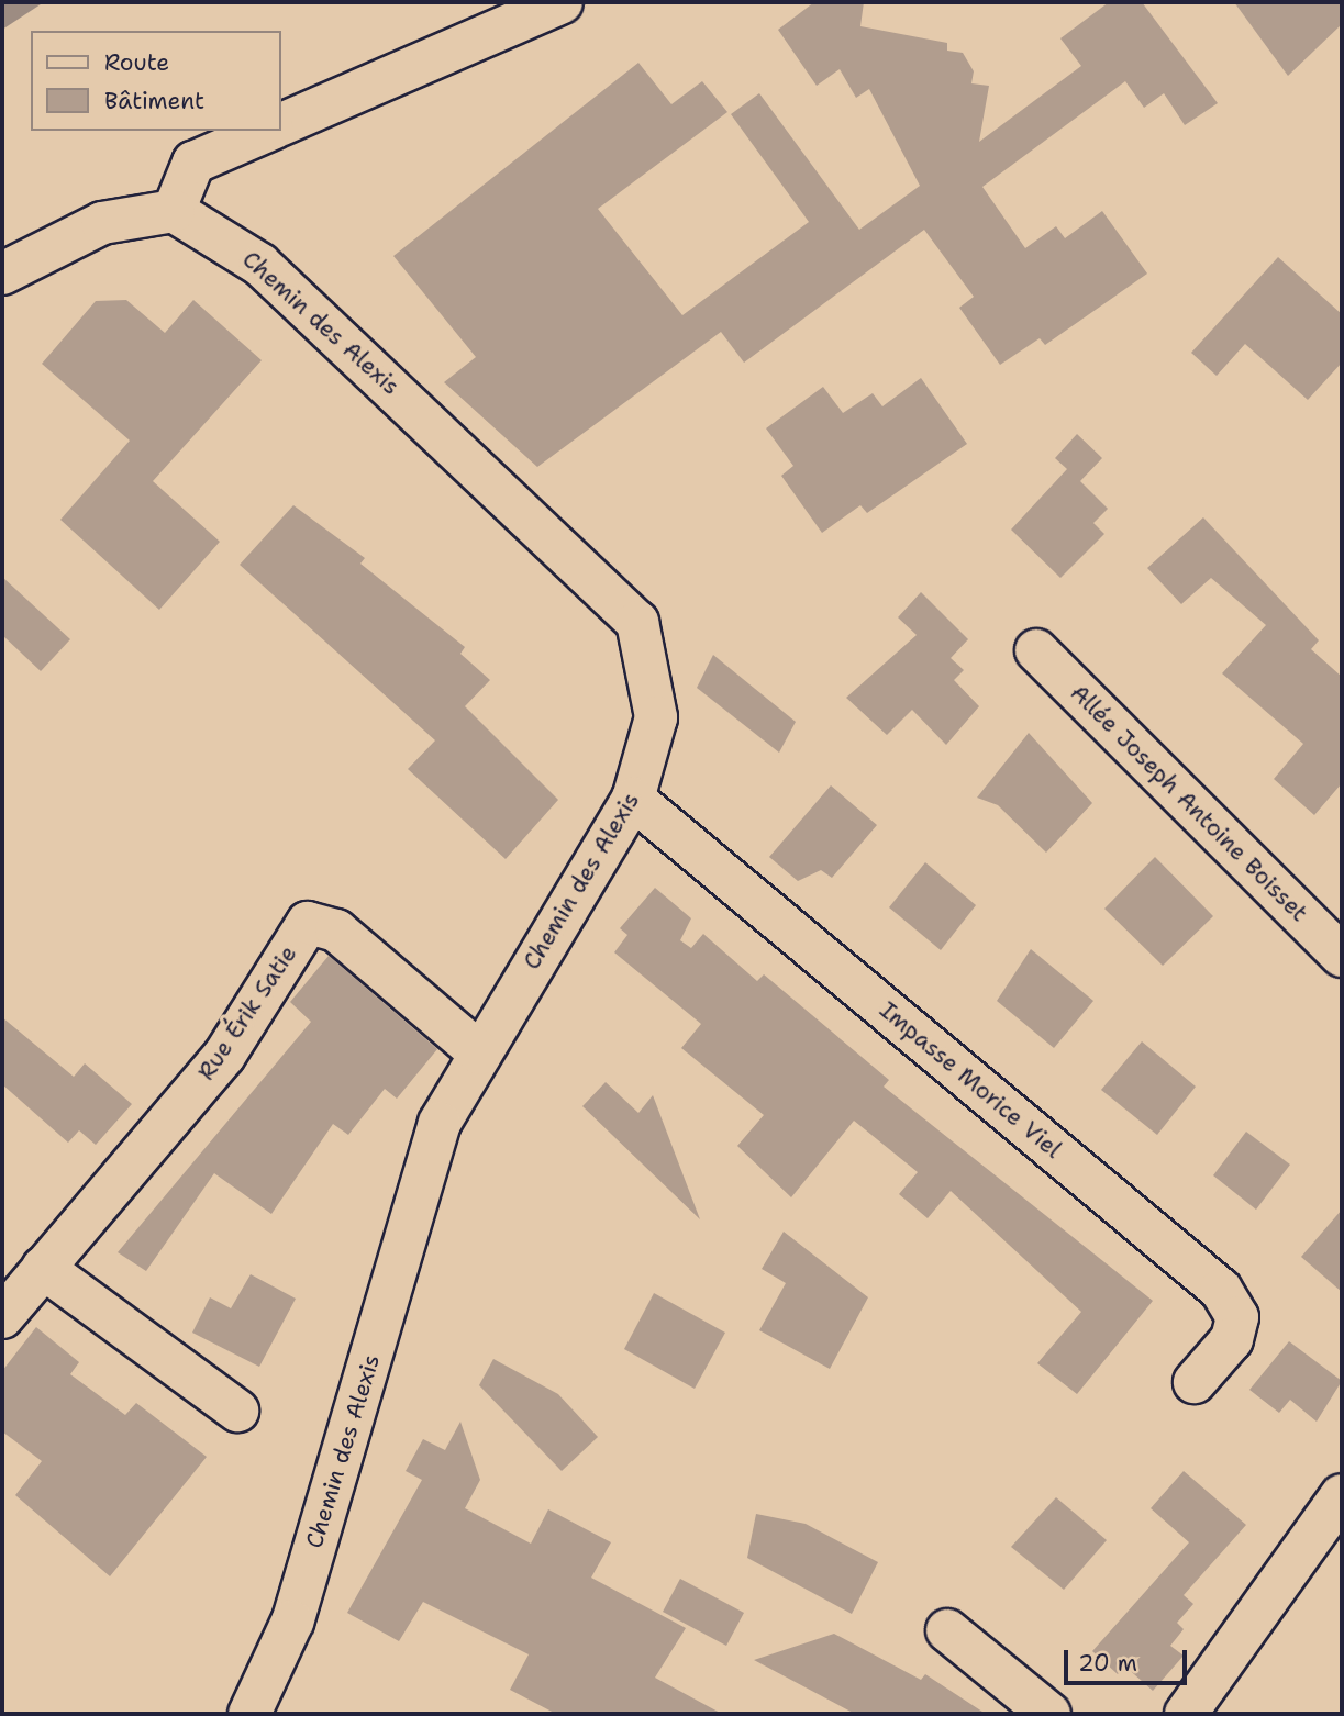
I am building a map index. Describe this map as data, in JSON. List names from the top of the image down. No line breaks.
{"streets":{"street":["Chemin des Alexis","Allée Joseph Antoine Boisset","Rue Érik Satie","Impasse Morice Viel"]},"crossings":[["Chemin des Alexis","Rue Érik Satie"],["Chemin des Alexis","Impasse Morice Viel"]],"legend":["Route","Bâtiment"],"scale_bar":"20 m"}
